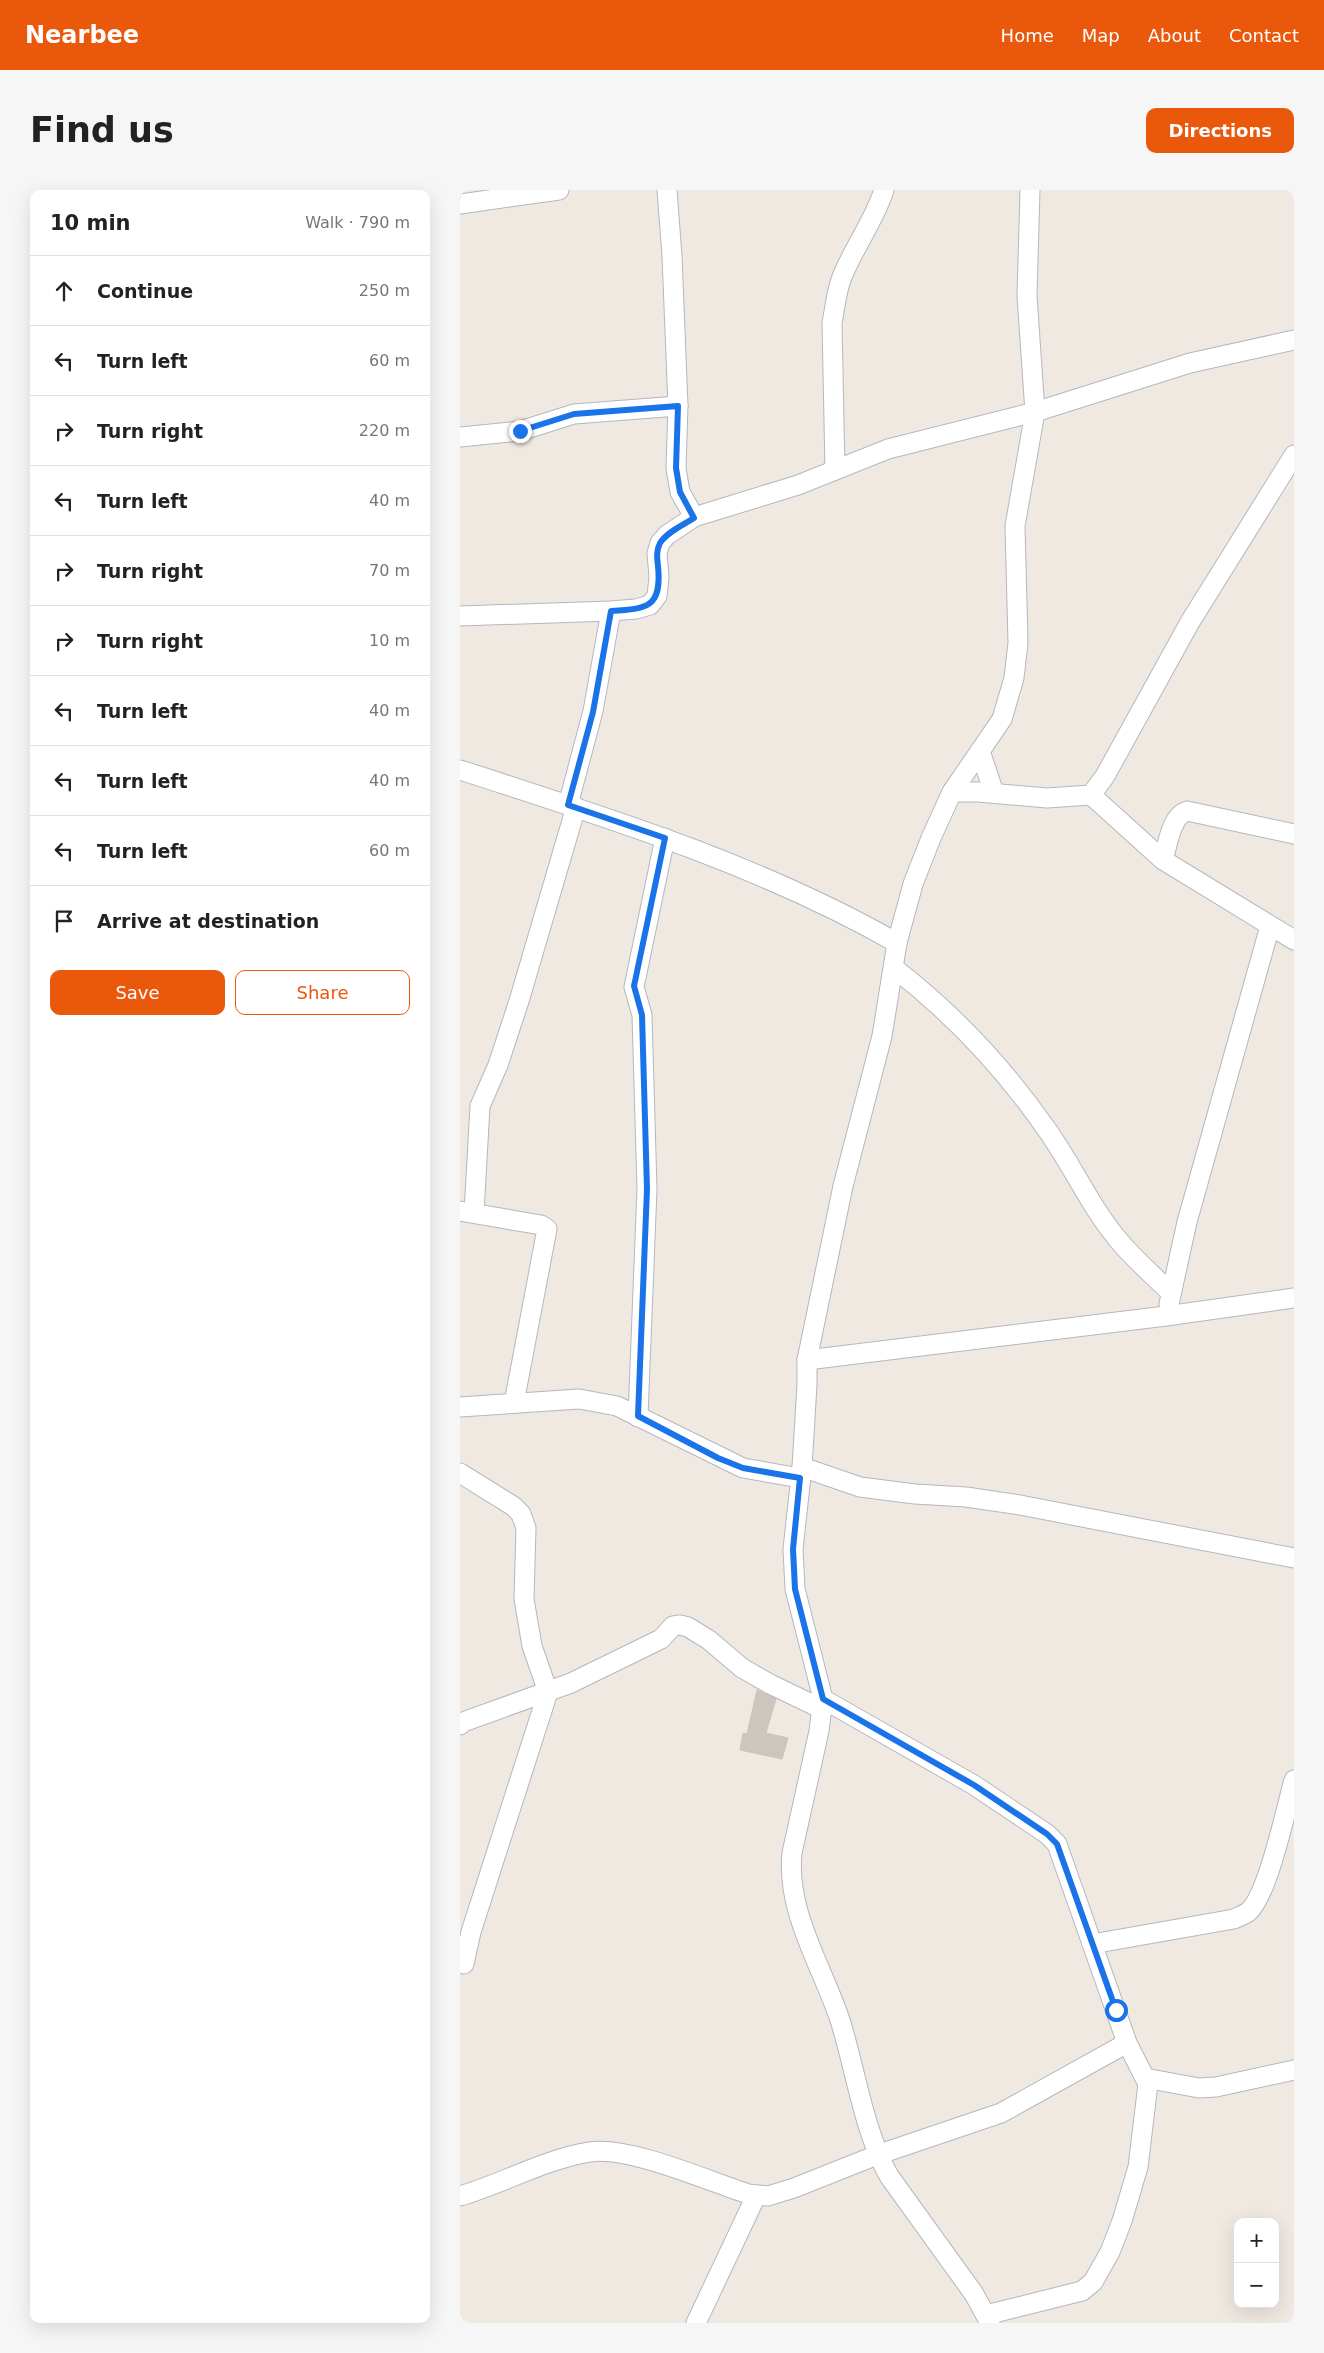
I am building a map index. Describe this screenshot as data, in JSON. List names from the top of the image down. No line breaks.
{"page":{"header":"Nearbee","nav":["Home","Map","About","Contact"],"buttons":["Directions",["Save","Share"]],"title":"Find us","heading":["10 min","Walk · 790 m"],"list":[["Continue","250 m"],["Turn left","60 m"],["Turn right","220 m"],["Turn left","40 m"],["Turn right","70 m"],["Turn right","10 m"],["Turn left","40 m"],["Turn left","40 m"],["Turn left","60 m"],"Arrive at destination"],"map_buttons":["+","−"]}}
